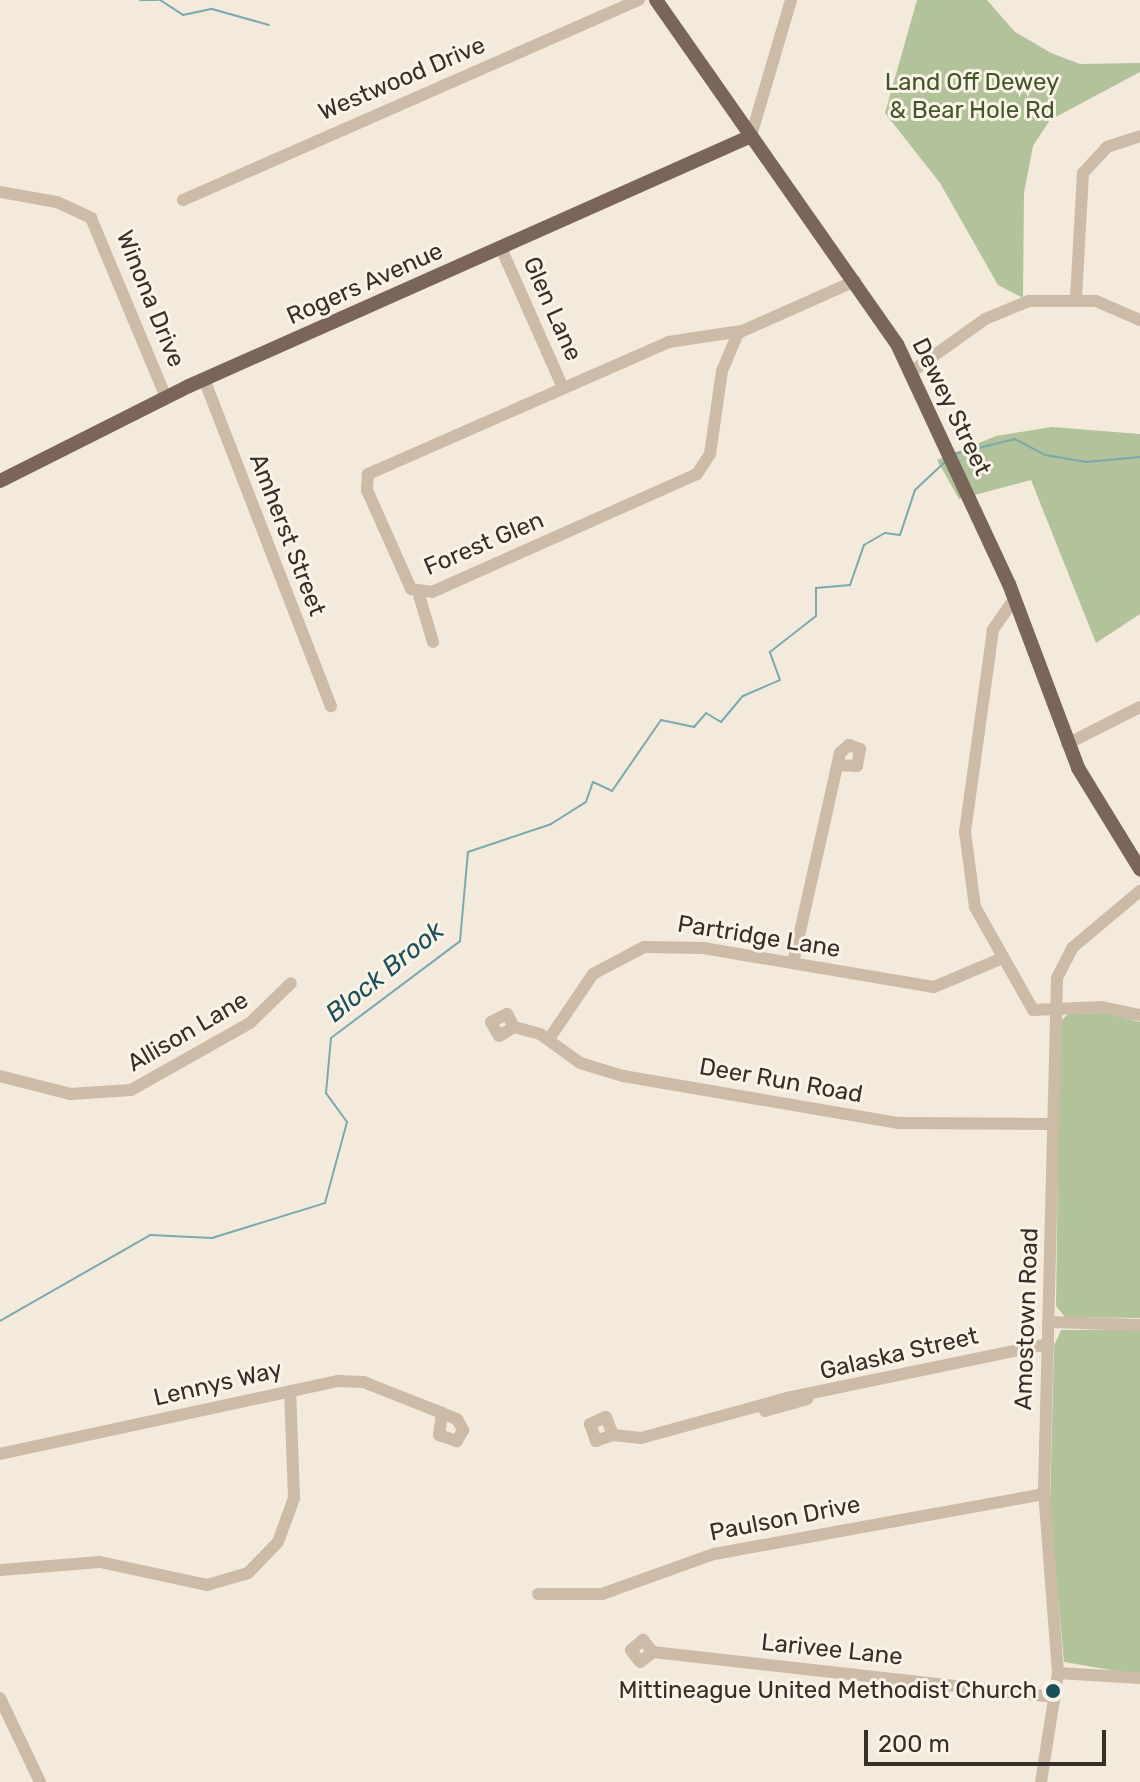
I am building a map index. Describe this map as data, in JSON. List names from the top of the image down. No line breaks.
{"streets":{"main road":["Rogers Avenue","Dewey Street"],"street":["Westwood Drive","Winona Drive","Glen Lane","Amherst Street","Forest Glen","Partridge Lane","Allison Lane","Deer Run Road","Amostown Road","Galaska Street","Lennys Way","Paulson Drive","Larivee Lane"]},"crossings":[["Rogers Avenue","Winona Drive"],["Rogers Avenue","Glen Lane"],["Rogers Avenue","Dewey Street"],["Rogers Avenue","Amherst Street"],["Glen Lane","Forest Glen"],["Dewey Street","Forest Glen"],["Partridge Lane","Deer Run Road"],["Deer Run Road","Amostown Road"],["Amostown Road","Galaska Street"],["Amostown Road","Paulson Drive"],["Amostown Road","Larivee Lane"]],"water":["Block Brook"],"parks":["Land Off Dewey & Bear Hole Rd"],"places":["Mittineague United Methodist Church"],"scale_bar":"200 m"}
